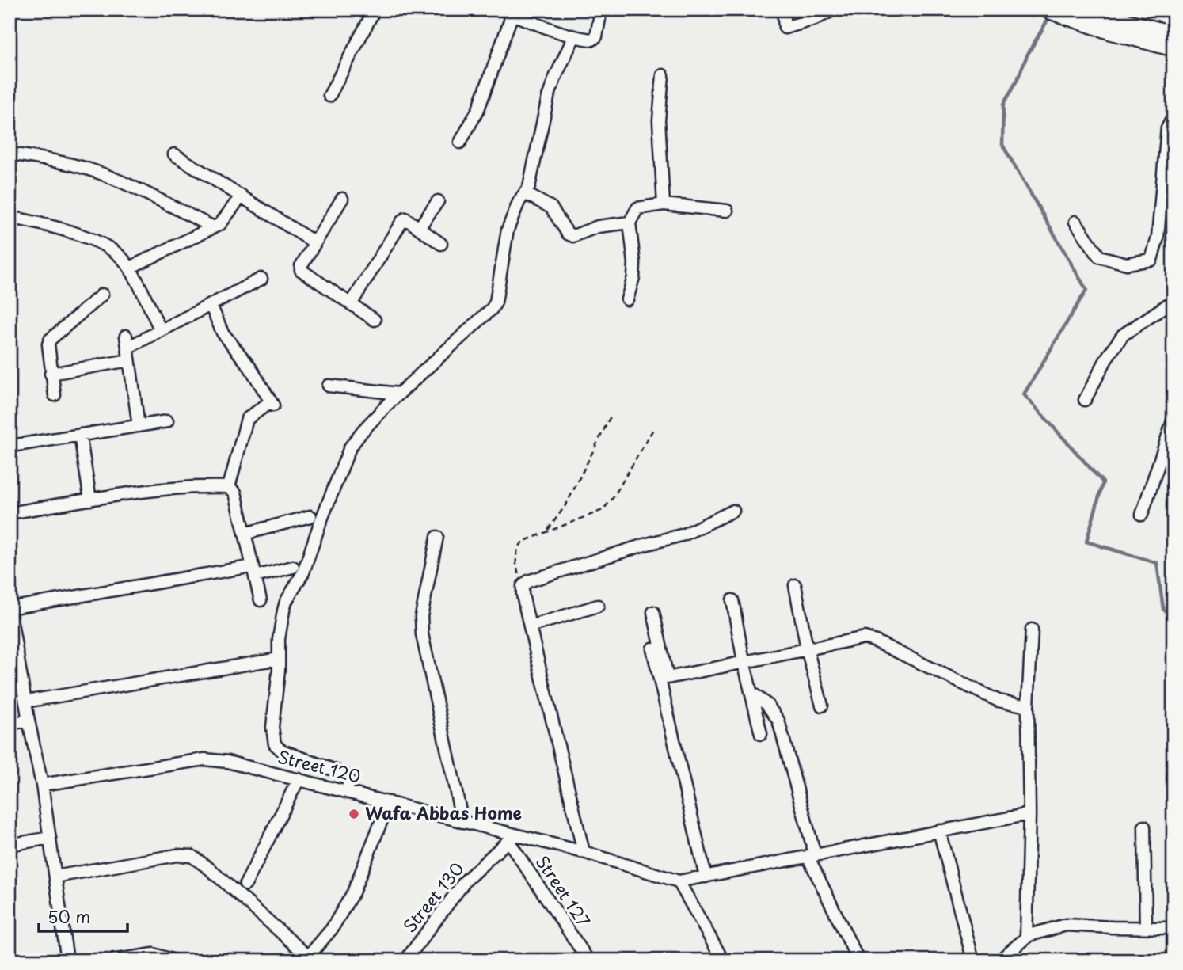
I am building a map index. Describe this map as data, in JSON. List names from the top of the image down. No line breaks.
{"streets":{"street":["Street 120","Street 127","Street 130"]},"crossings":[["Street 120","Street 127"],["Street 120","Street 130"],["Street 127","Street 130"]],"places":["Wafa Abbas Home"],"scale_bar":"50 m"}
